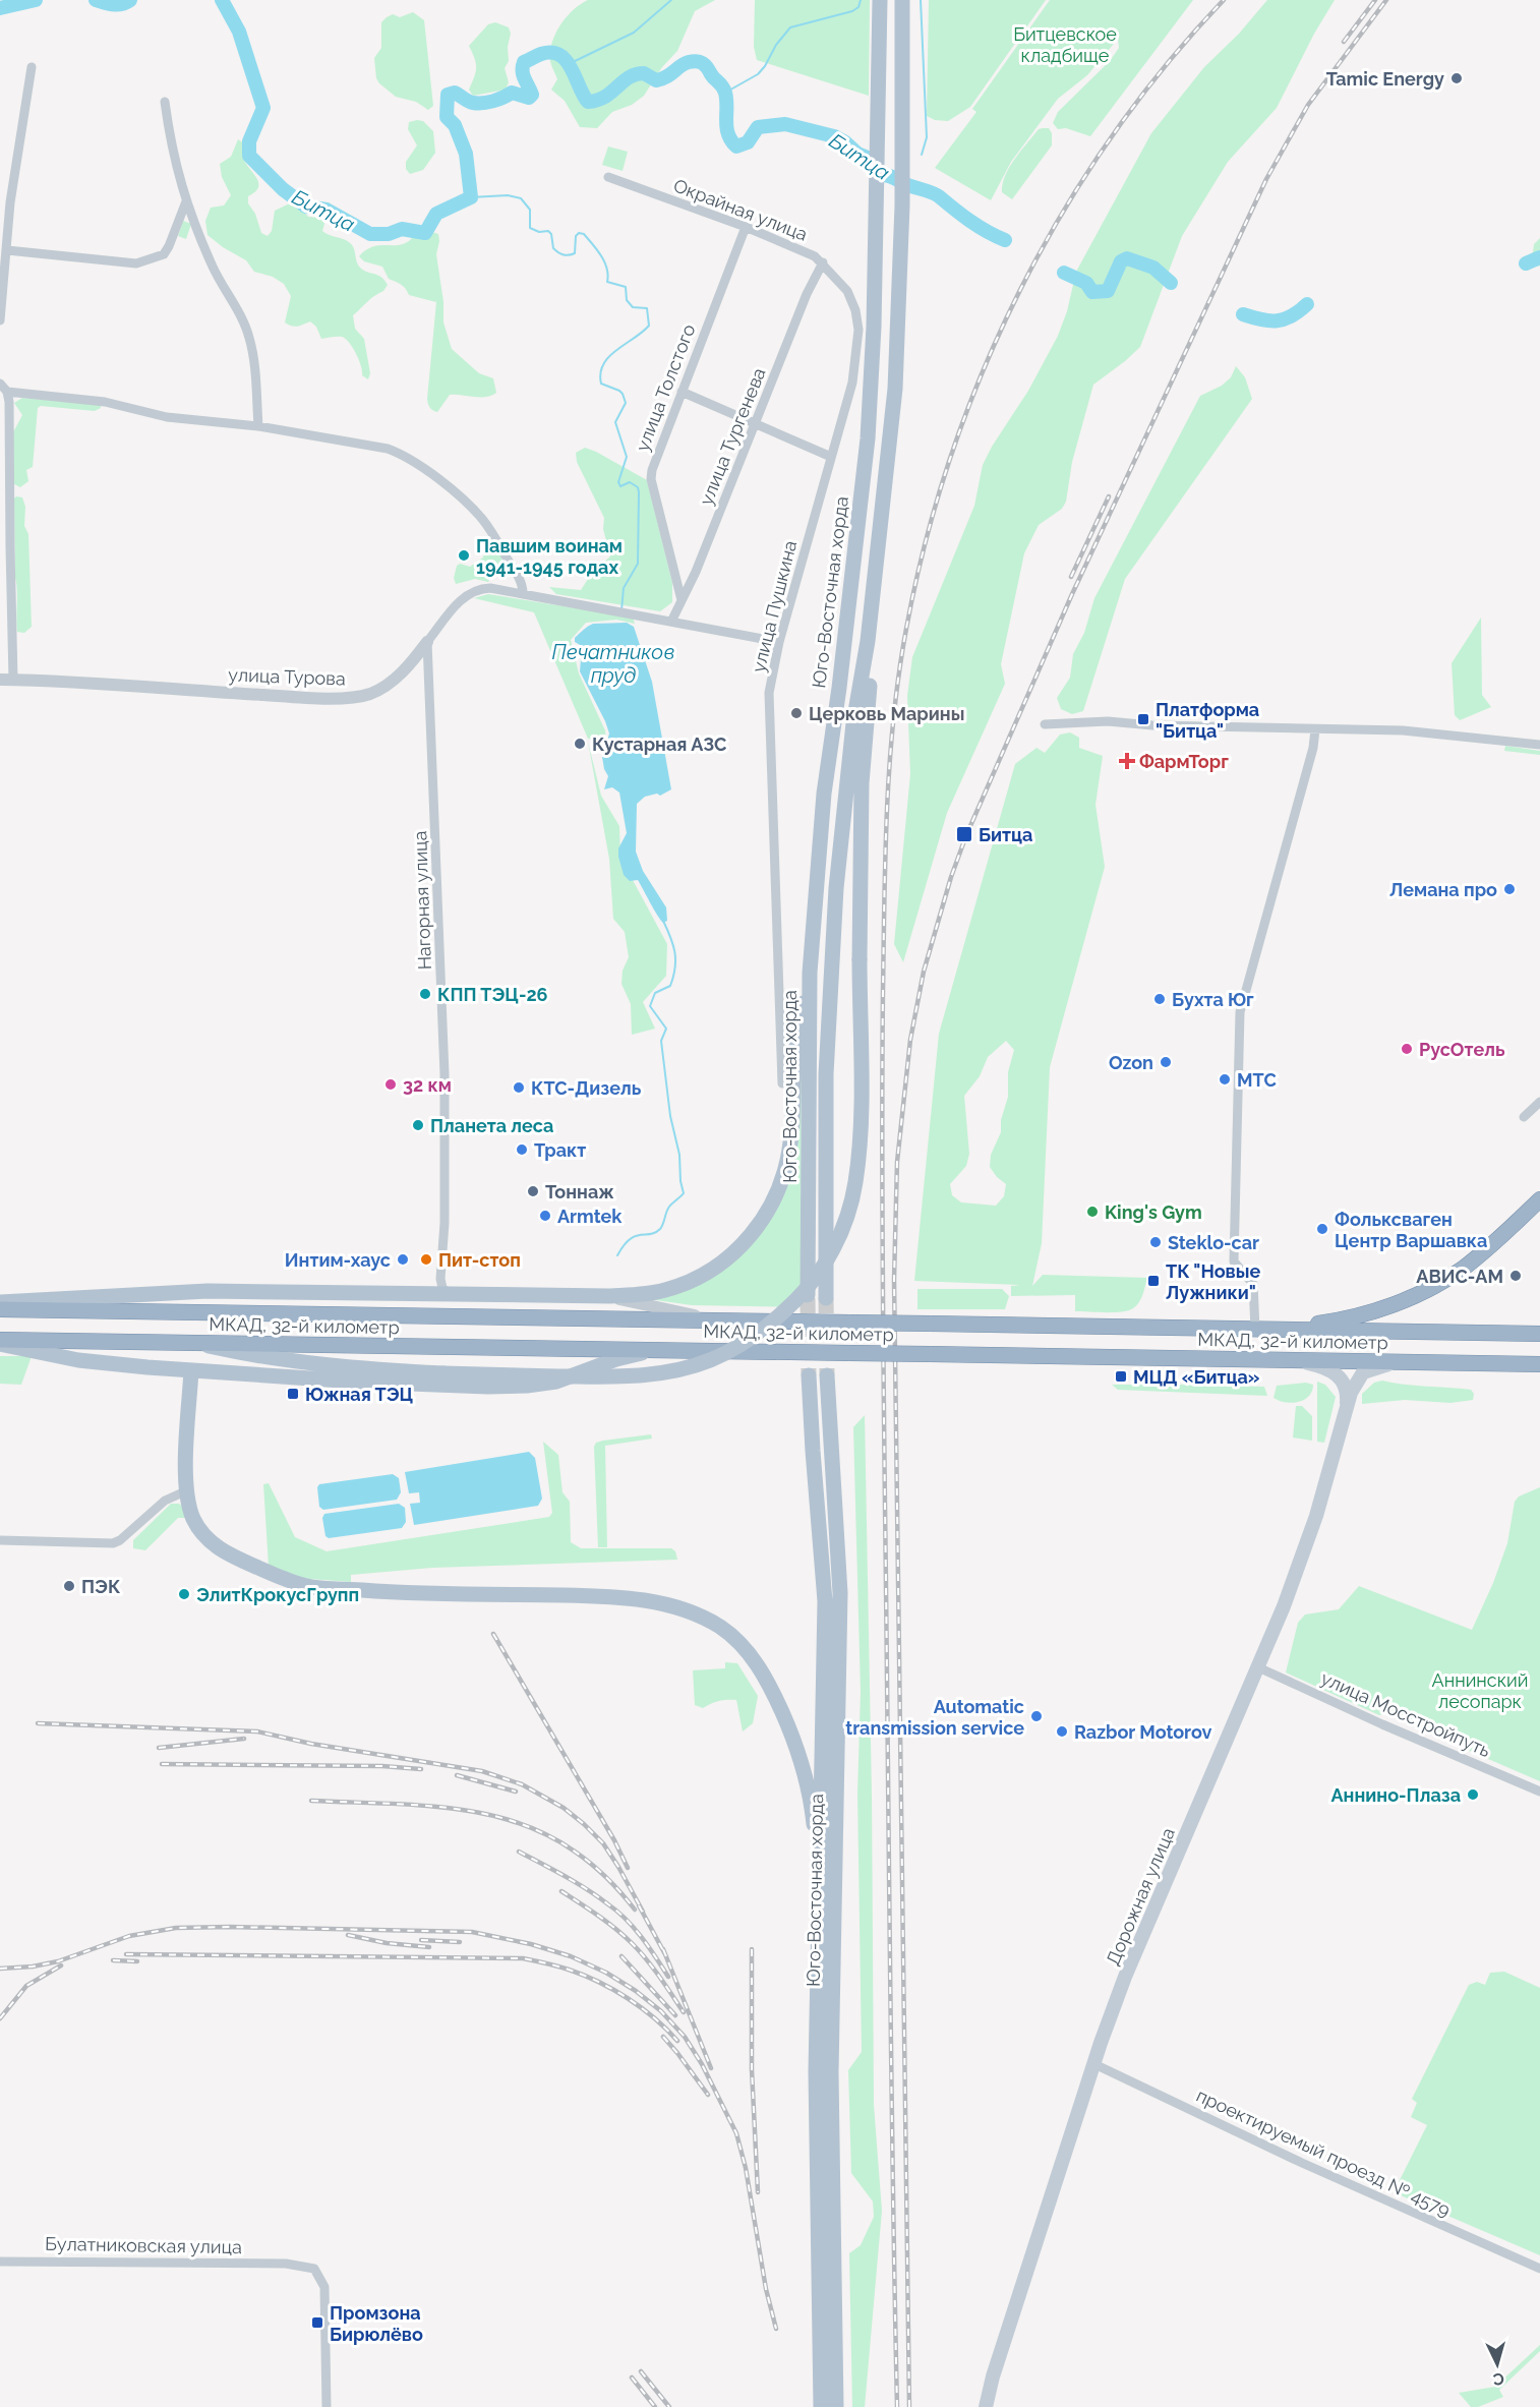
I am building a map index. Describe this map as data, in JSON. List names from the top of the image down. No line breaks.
{"streets":{"highway":["МКАД, 32-й километр"],"main road":["Юго-Восточная хорда","Дорожная улица"],"street":["Окрайная улица","улица Толстого","улица Тургенева","улица Пушкина","улица Турова","Нагорная улица","улица Мосстройпуть","проектируемый проезд № 4579","Булатниковская улица"]},"crossings":[["Окрайная улица","улица Толстого"],["Окрайная улица","улица Тургенева"],["Окрайная улица","улица Пушкина"],["улица Толстого","улица Тургенева"],["улица Тургенева","улица Турова"],["улица Пушкина","улица Турова"],["улица Турова","Нагорная улица"],["МКАД, 32-й километр","Дорожная улица"],["улица Мосстройпуть","Дорожная улица"],["Дорожная улица","проектируемый проезд № 4579"]],"water":["Битца","Печатников пруд"],"parks":["Битцевское кладбище","Аннинский лесопарк"],"places":{"other":["Tamic Energy","Павшим воинам 1941-1945 годах","Церковь Марины","Кустарная АЗС","Лемана про","КПП ТЭЦ-26","Бухта Юг","РусОтель","Ozon","МТС","32 км","КТС-Дизель","Планета леса","Тракт","Тоннаж","King's Gym","Armtek","Фольксваген Центр Варшавка","Steklo-car","Интим-хаус","Пит-стоп","АВИС-АМ","ПЭК","ЭлитКрокусГрупп","Automatic transmission service","Razbor Motorov","Аннино-Плаза"],"transit":["Платформа \"Битца\"","Битца","ТК \"Новые Лужники\"","МЦД «Битца»","Южная ТЭЦ","Промзона Бирюлёво"],"health":["ФармТорг"]},"north":"bottom"}
